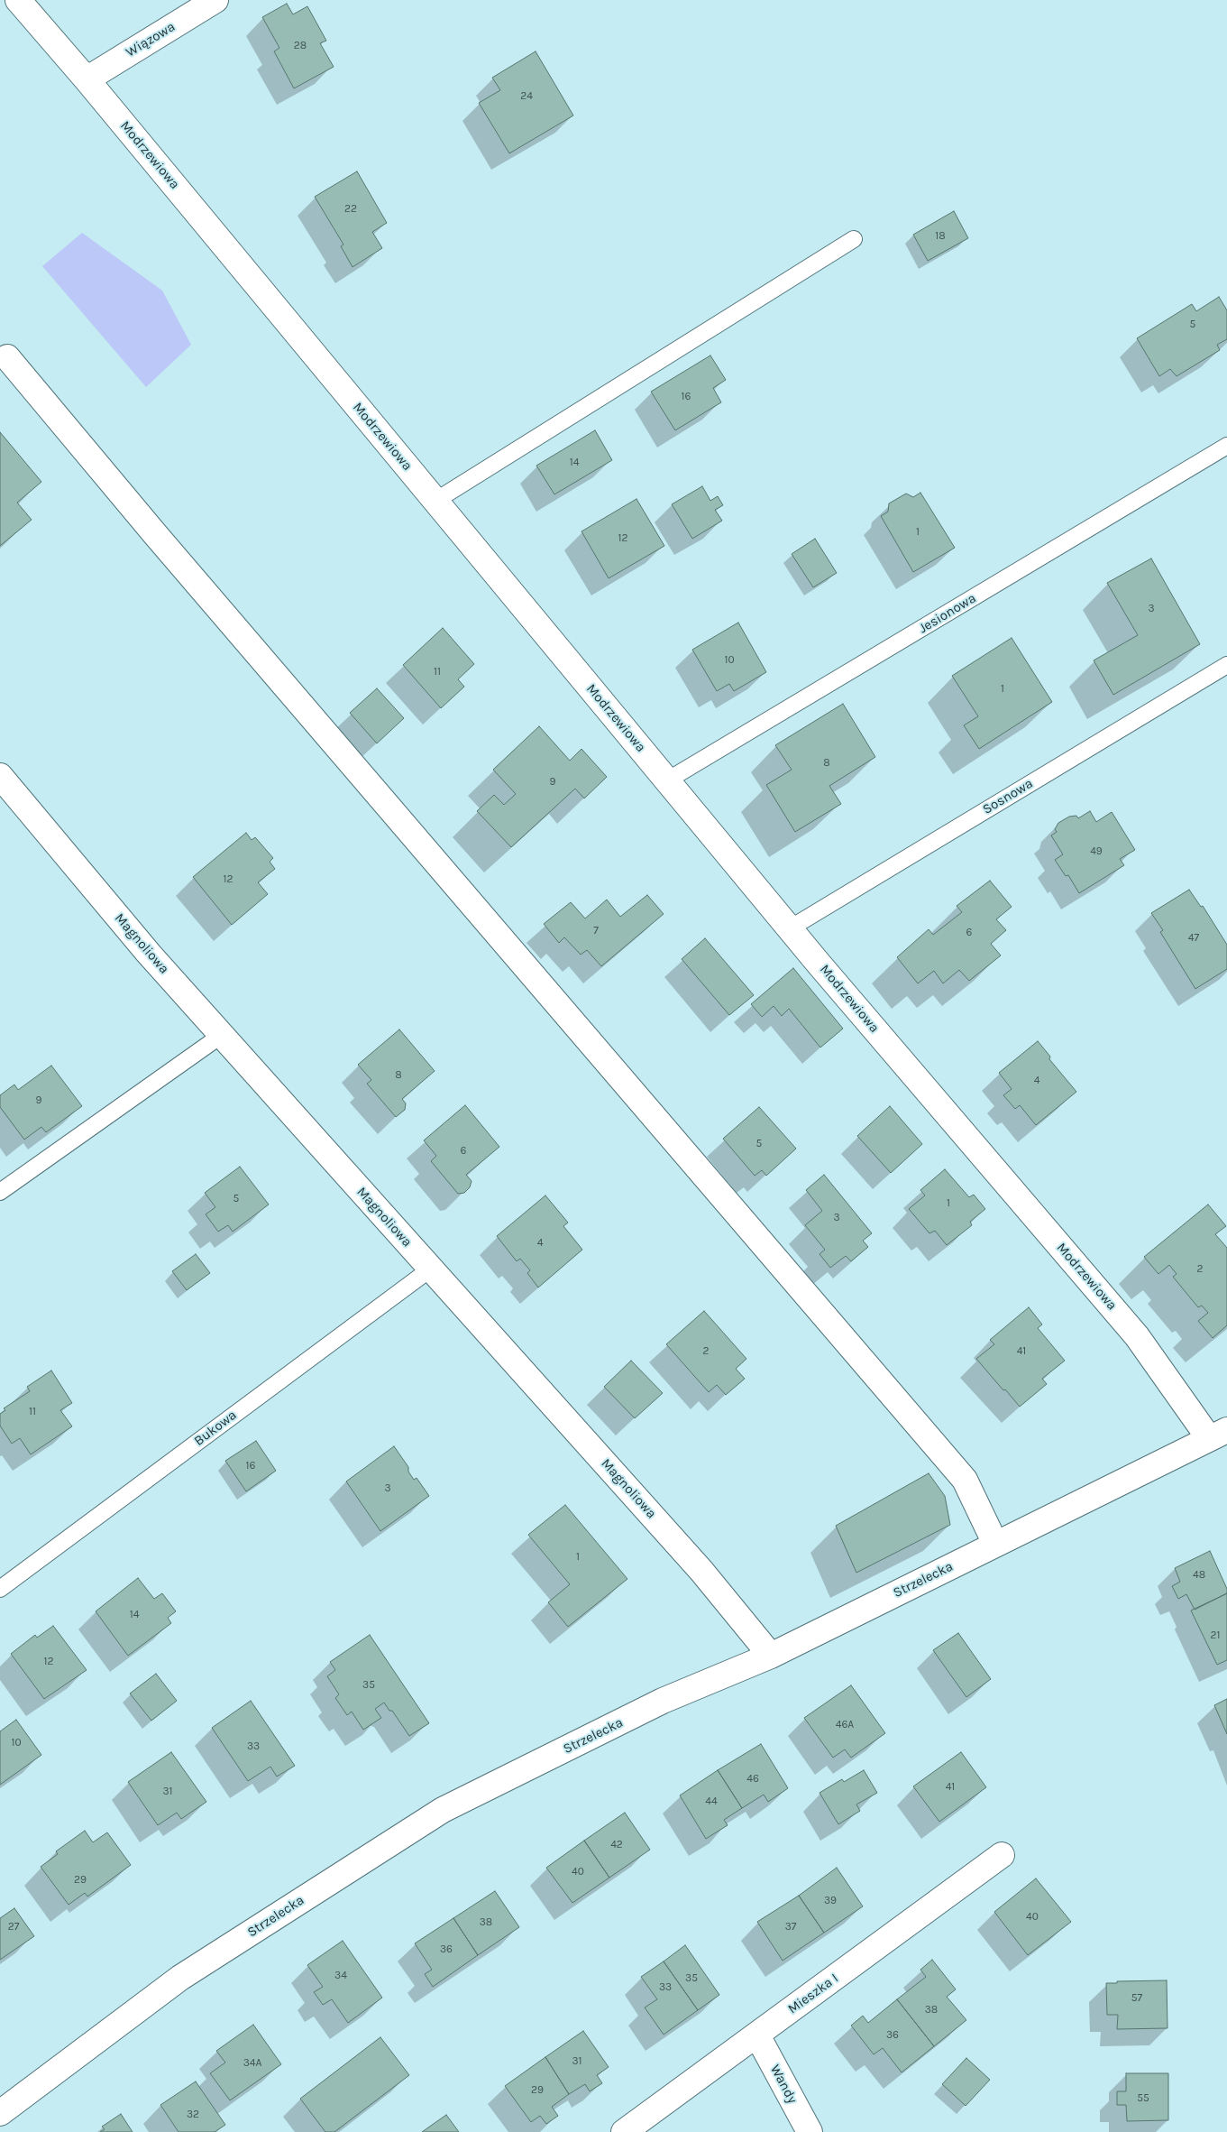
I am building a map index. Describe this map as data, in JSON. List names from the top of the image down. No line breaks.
{"streets":{"street":["Wiązowa","Modrzewiowa","Magnoliowa","Strzelecka","Mieszka I","Wandy"],"lane":["Jesionowa","Sosnowa","Bukowa"]},"crossings":[["Wiązowa","Modrzewiowa"],["Modrzewiowa","Jesionowa"],["Modrzewiowa","Sosnowa"],["Modrzewiowa","Strzelecka"],["Magnoliowa","Bukowa"],["Magnoliowa","Strzelecka"],["Mieszka I","Wandy"]],"house_numbers":["28","24","22","18","5","16","14","1","12","3","10","11","1","8","9","49","12","7","6","47","8","4","9","5","6","5","1","3","4","2","2","41","11","16","3","1","48","14","21","12","35","46A","10","33","46","41","31","44","42","40","29","39","40","38","27","37","36","34","35","33","57","38","36","31","34A","29","55","32"]}
